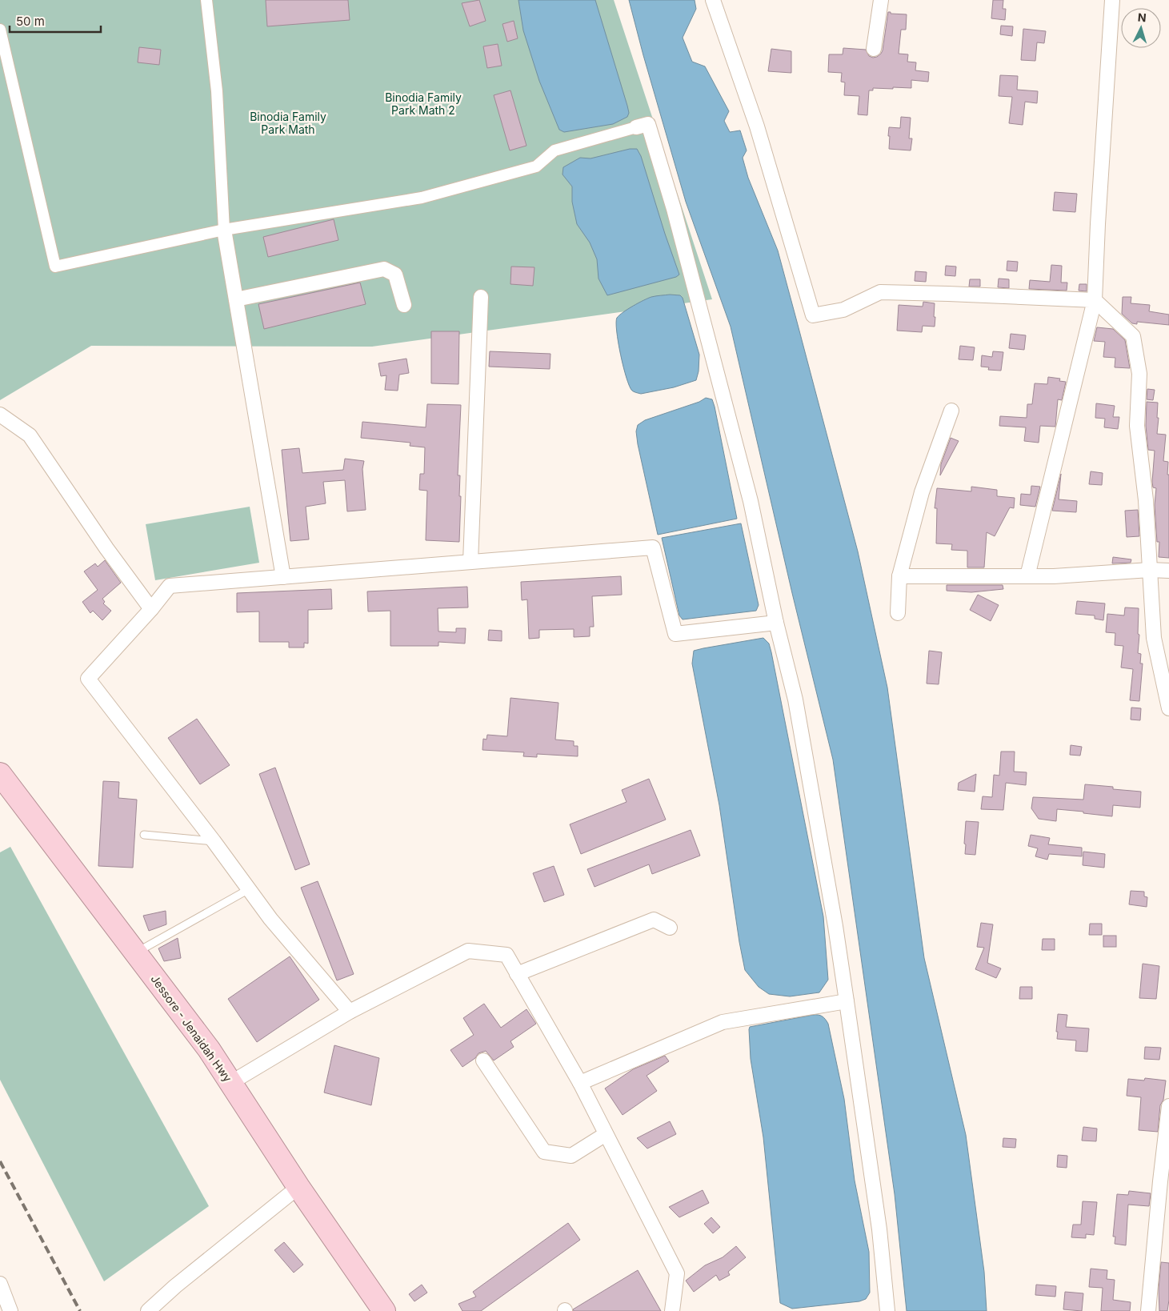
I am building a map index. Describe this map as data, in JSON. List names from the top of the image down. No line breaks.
{"streets":{"highway":["Jessore - Jenaidah Hwy"]},"parks":["Binodia Family Park Math 2","Binodia Family Park Math"],"scale_bar":"50 m","north":"top"}
